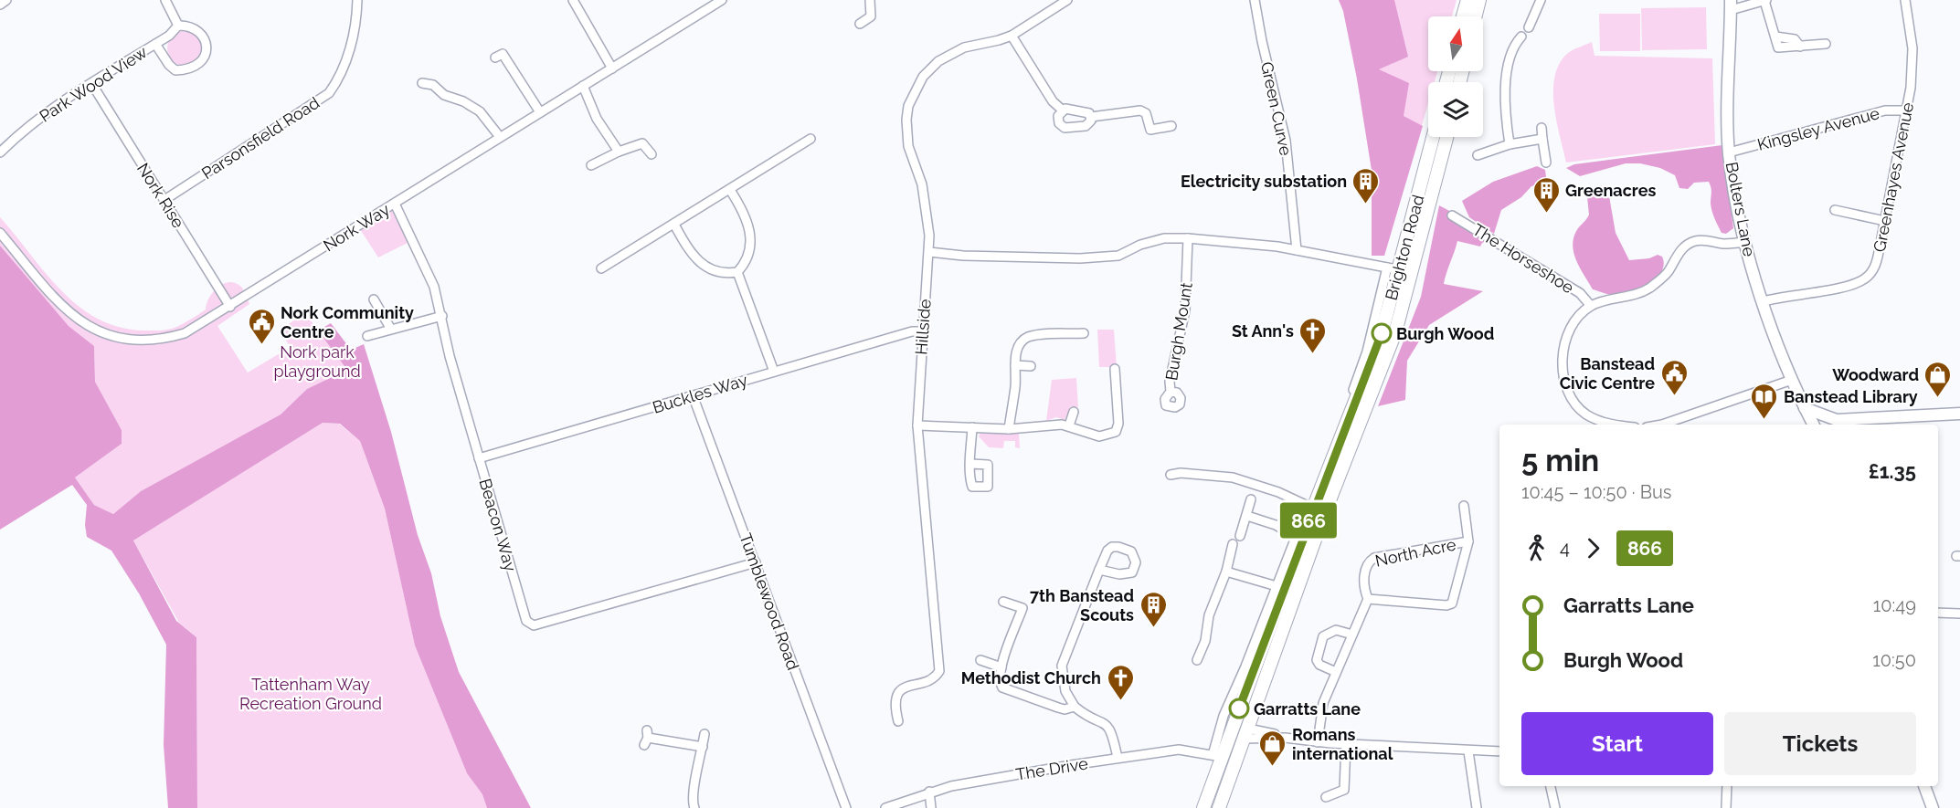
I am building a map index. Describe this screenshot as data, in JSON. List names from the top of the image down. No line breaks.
{"streets":{"highway":["Brighton Road"],"main road":["Bolters Lane"],"street":["Park Wood View","Green Curve","Kingsley Avenue","Parsonsfield Road","Greenhayes Avenue","Nork Rise","Nork Way","The Horseshoe","Hillside","Burgh Mount","Buckles Way","Beacon Way","North Acre","Tumblewood Road","The Drive"]},"crossings":[["Park Wood View","Nork Rise"],["Kingsley Avenue","Greenhayes Avenue"],["Kingsley Avenue","Bolters Lane"],["Parsonsfield Road","Nork Rise"],["Greenhayes Avenue","Bolters Lane"],["Nork Rise","Nork Way"],["Bolters Lane","The Horseshoe"],["Nork Way","Beacon Way"],["Brighton Road","The Drive"],["Hillside","Buckles Way"],["Buckles Way","Beacon Way"],["Buckles Way","Tumblewood Road"],["Beacon Way","Tumblewood Road"]],"parks":["Nork park playground","Tattenham Way Recreation Ground"],"places":{"building":["Electricity substation","Greenacres","7th Banstead Scouts"],"other":["Burgh Wood","Garratts Lane"],"public building":["Nork Community Centre","Banstead Civic Centre"],"church":["St Ann's","Methodist Church"],"shop":["Woodward","Romans international"],"library":["Banstead Library"]},"lines":["bus line 866"],"north":"top","page":{"on_map":"866","heading":["5 min","10:45 – 10:50 · Bus","£1.35"],"legs":["4","866"],"list":[{"name":"Garratts Lane","value":"10:49"},{"name":"Burgh Wood","value":"10:50"}],"buttons":["Start","Tickets"]}}
